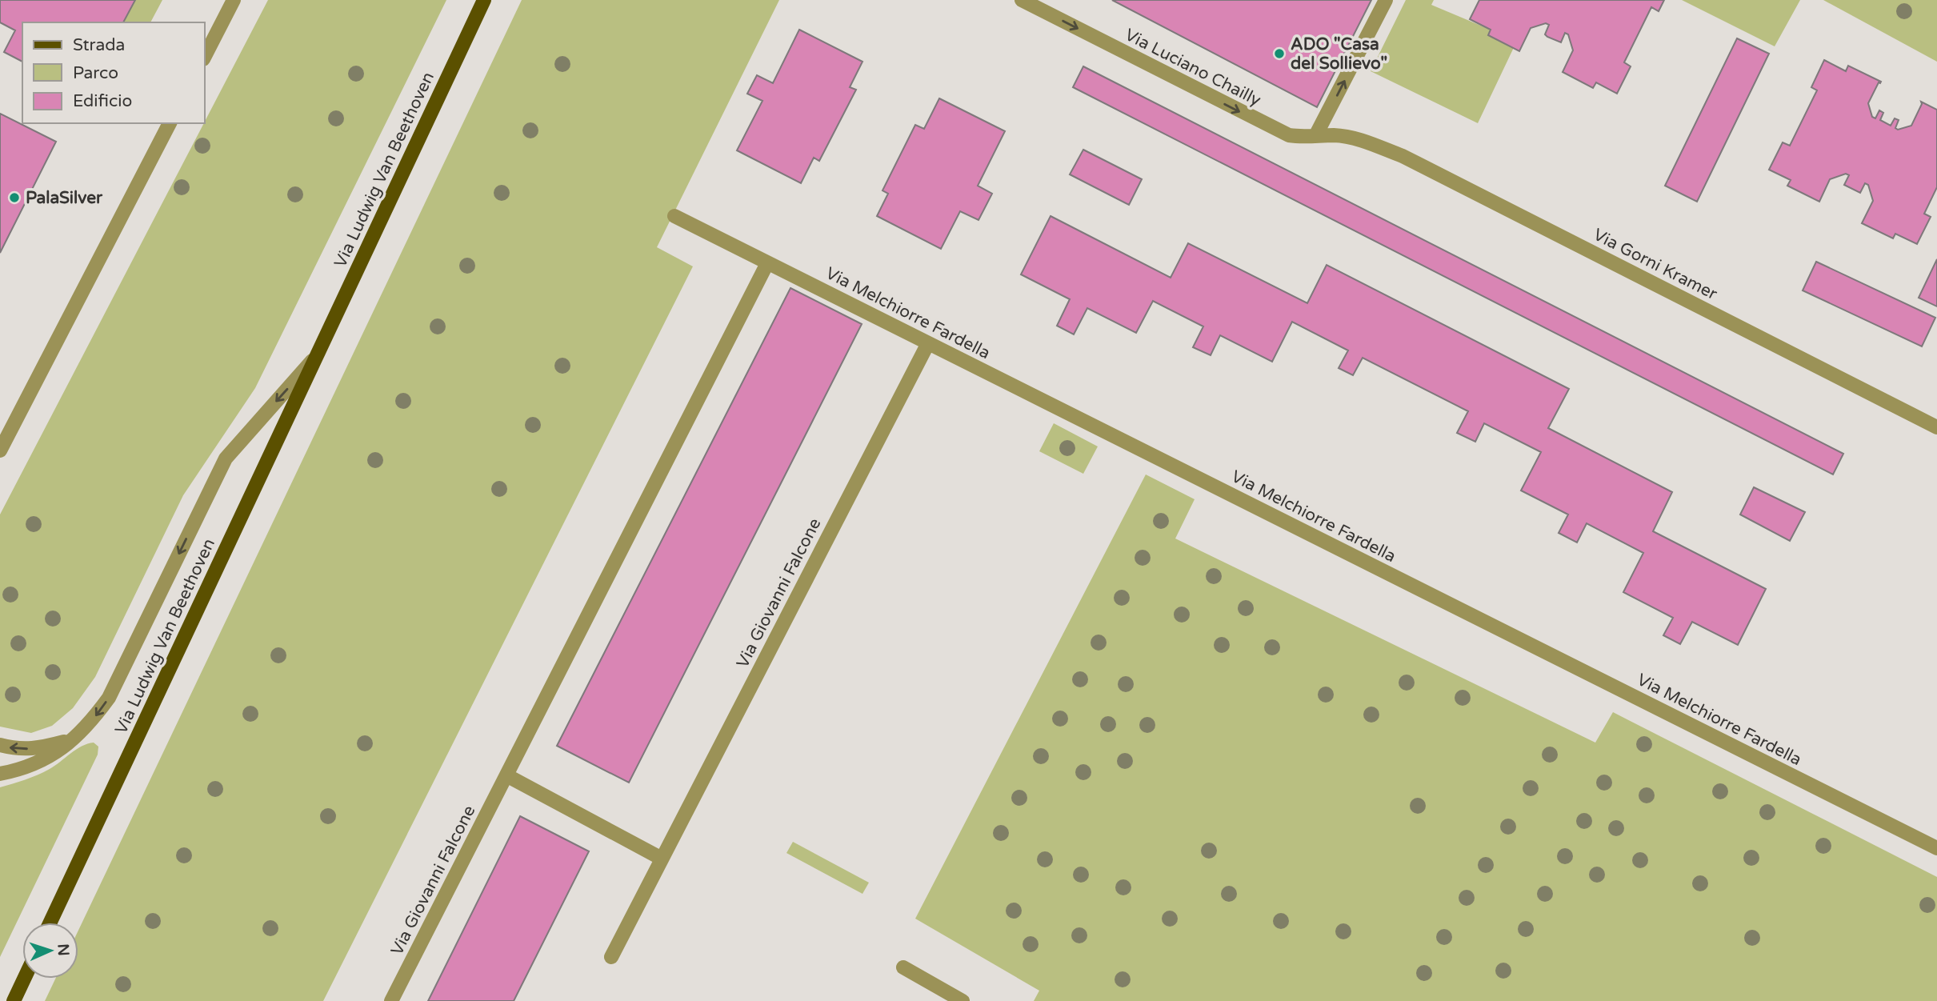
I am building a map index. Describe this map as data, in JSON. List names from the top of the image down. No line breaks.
{"streets":{"main road":["Via Ludwig Van Beethoven"],"street":["Via Luciano Chailly","Via Gorni Kramer","Via Melchiorre Fardella","Via Giovanni Falcone"]},"crossings":[["Via Luciano Chailly","Via Gorni Kramer"],["Via Melchiorre Fardella","Via Giovanni Falcone"]],"one_way":["Via Luciano Chailly"],"places":["ADO \"Casa del Sollievo\"","PalaSilver"],"legend":["Strada","Parco","Edificio"],"north":"right"}
